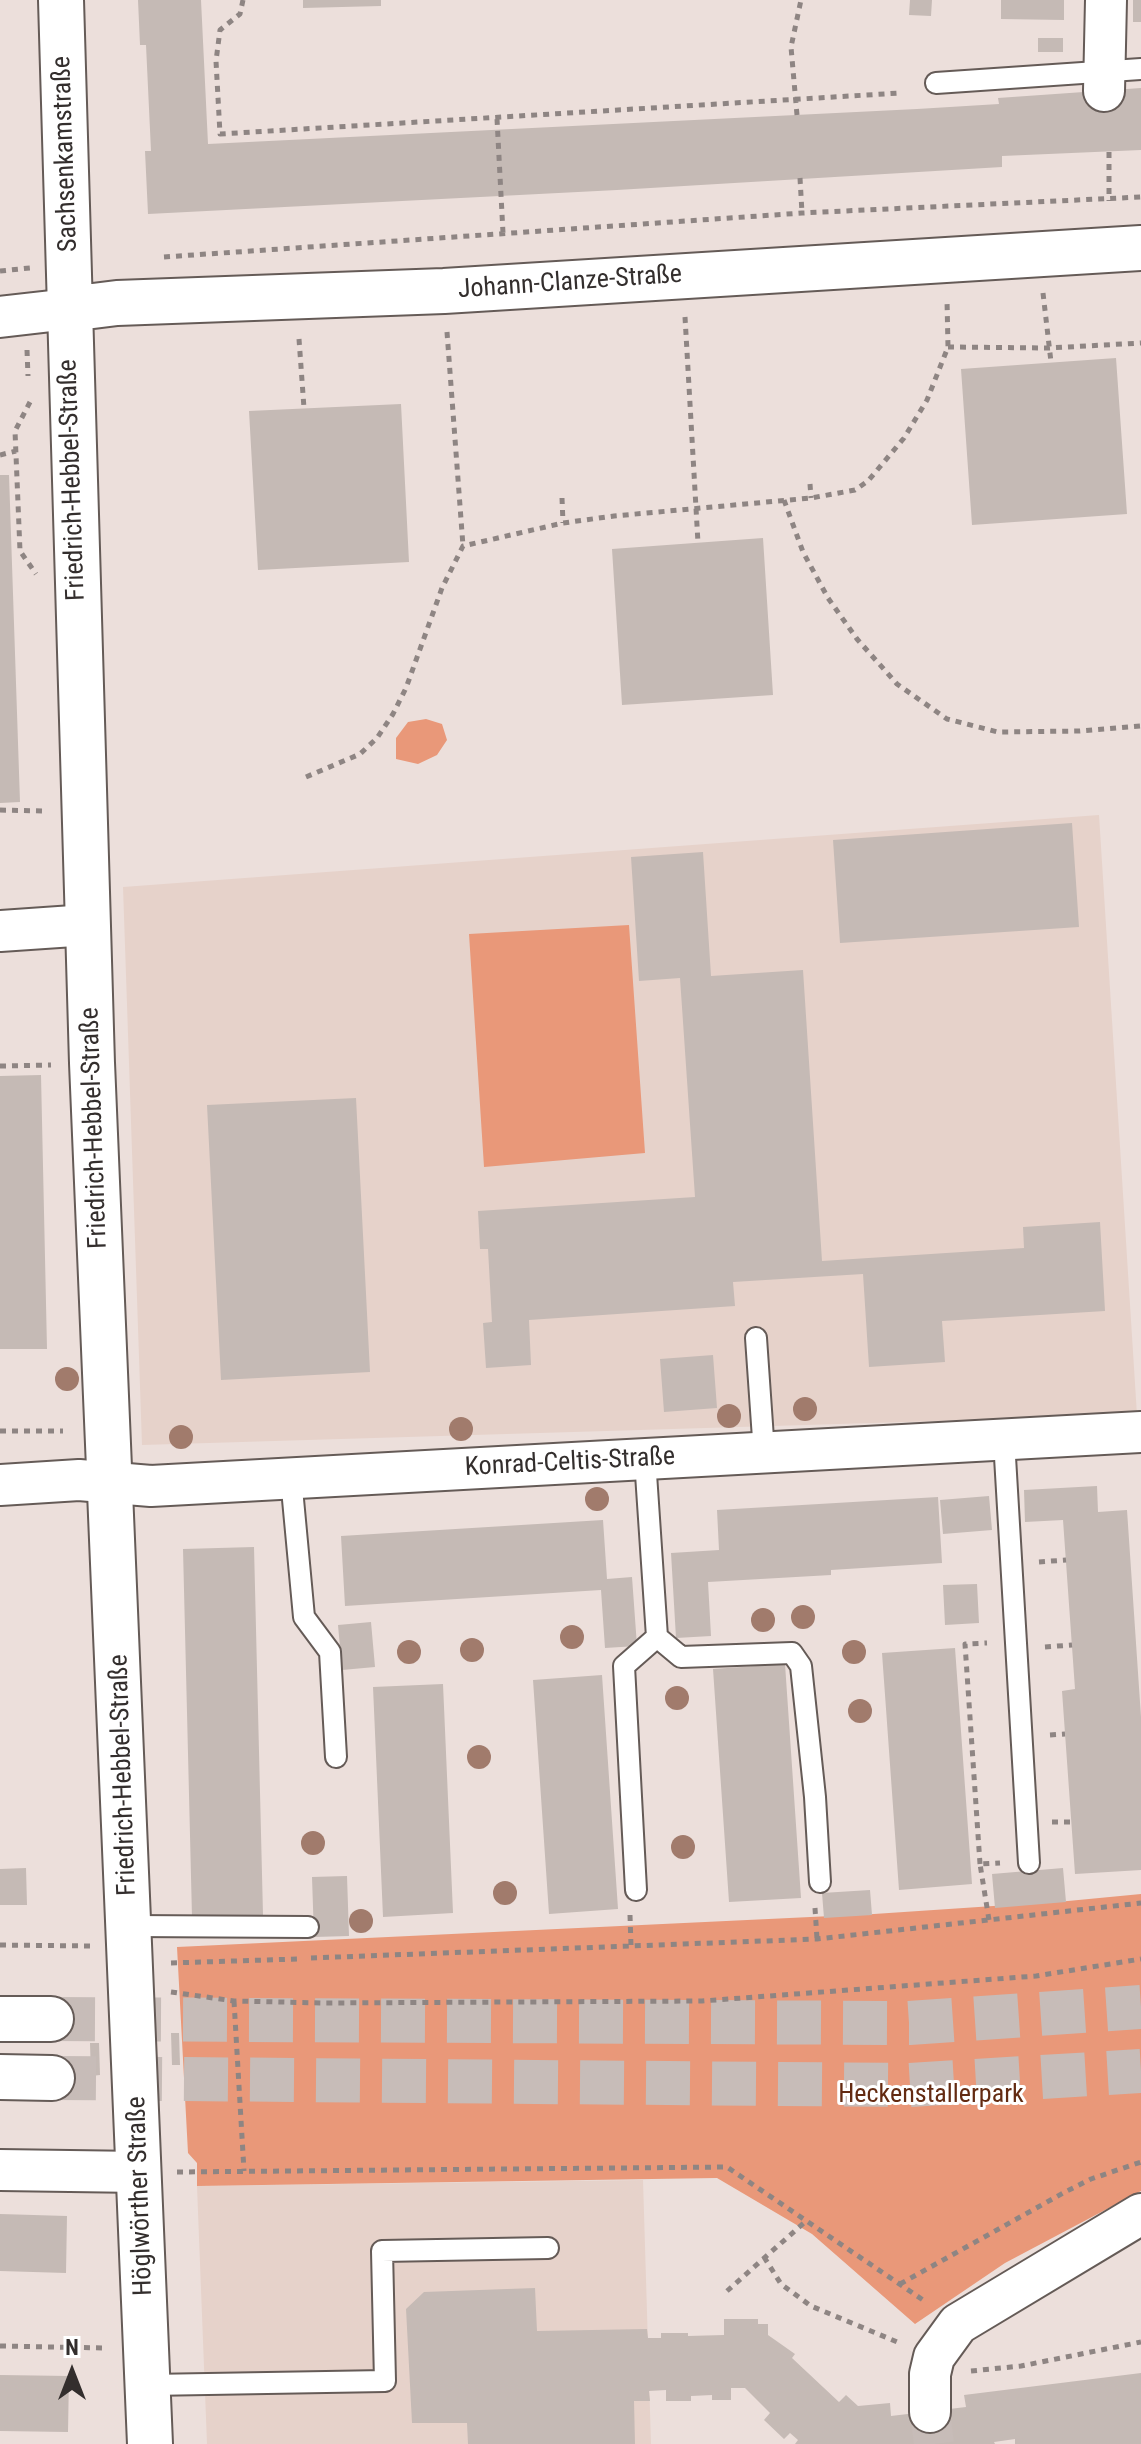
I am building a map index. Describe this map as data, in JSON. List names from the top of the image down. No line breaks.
{"streets":{"main road":["Sachsenkamstraße","Johann-Clanze-Straße","Friedrich-Hebbel-Straße","Höglwörther Straße"],"street":["Konrad-Celtis-Straße"]},"crossings":[["Sachsenkamstraße","Johann-Clanze-Straße"],["Sachsenkamstraße","Friedrich-Hebbel-Straße"],["Johann-Clanze-Straße","Friedrich-Hebbel-Straße"],["Friedrich-Hebbel-Straße","Konrad-Celtis-Straße"],["Friedrich-Hebbel-Straße","Höglwörther Straße"]],"parks":["Heckenstallerpark"],"north":"top"}
